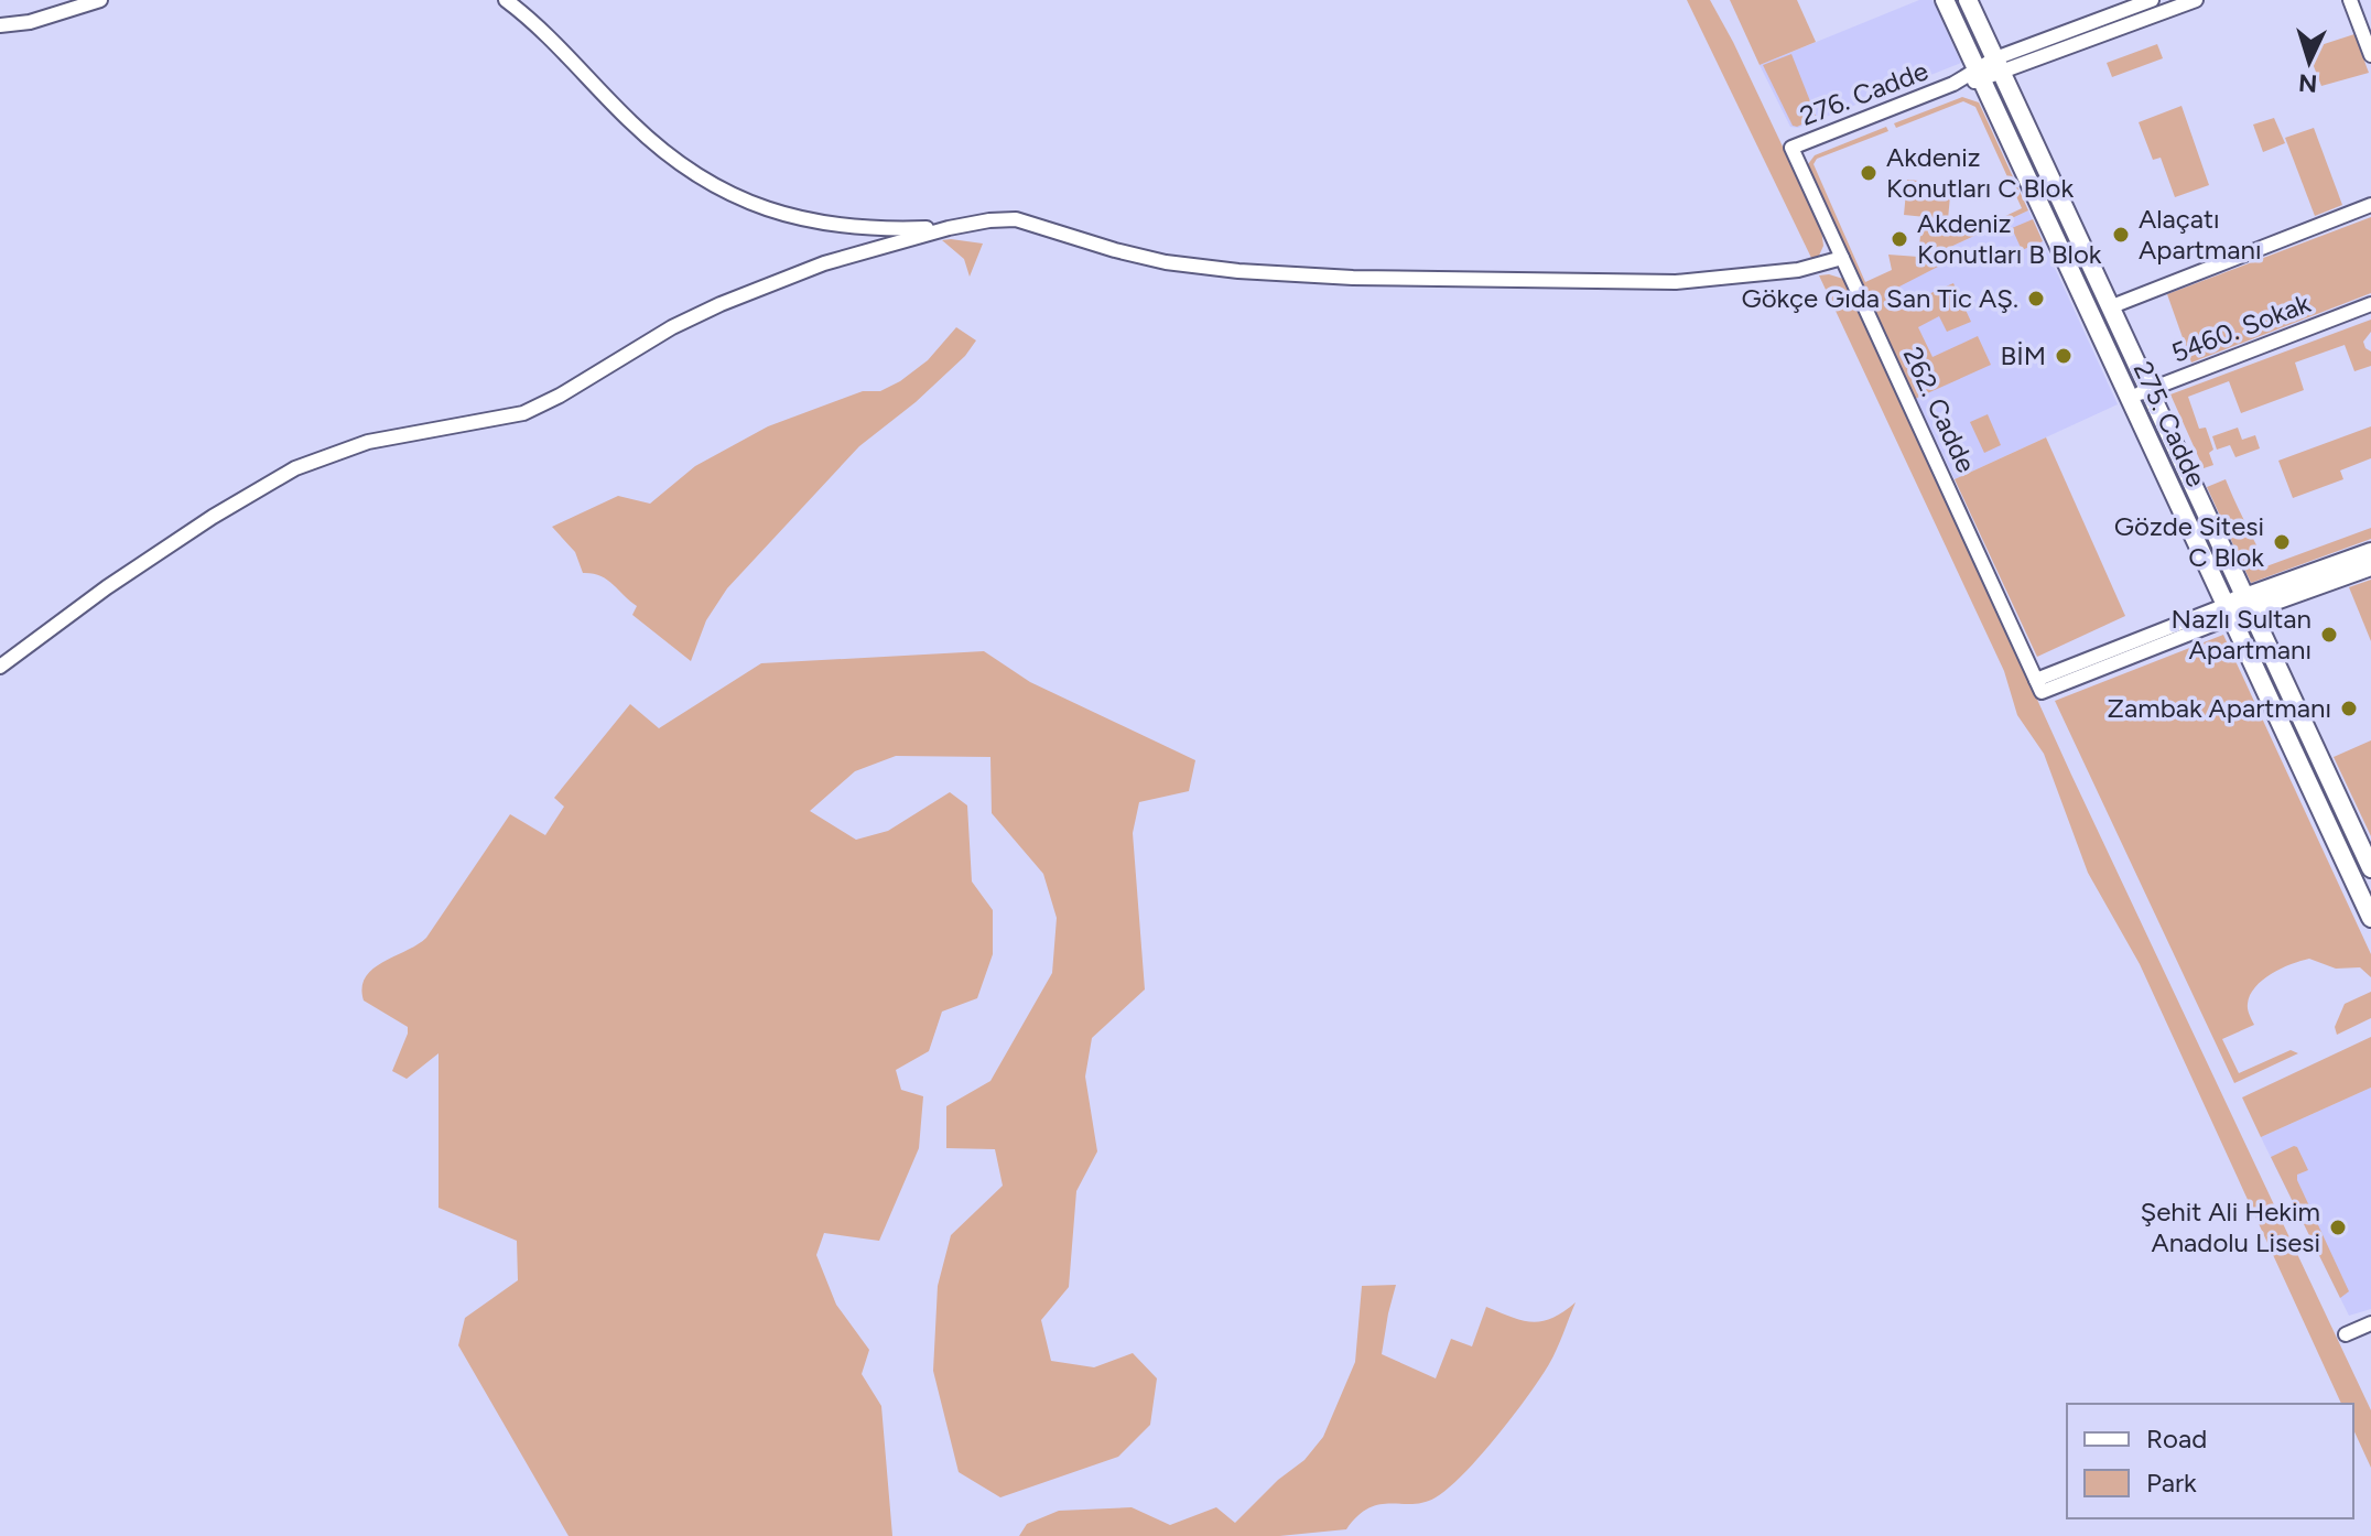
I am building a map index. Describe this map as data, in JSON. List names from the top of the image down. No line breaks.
{"streets":{"street":["276. Cadde","5460. Sokak","262. Cadde","275. Cadde"]},"crossings":[["276. Cadde","262. Cadde"],["276. Cadde","275. Cadde"],["5460. Sokak","275. Cadde"],["262. Cadde","275. Cadde"]],"places":["Akdeniz Konutları C Blok","Alaçatı Apartmanı","Akdeniz Konutları B Blok","Gökçe Gıda San Tic AŞ.","BİM","Gözde Sitesi C Blok","Nazlı Sultan Apartmanı","Zambak Apartmanı","Şehit Ali Hekim Anadolu Lisesi"],"legend":["Road","Park"],"north":"bottom"}
